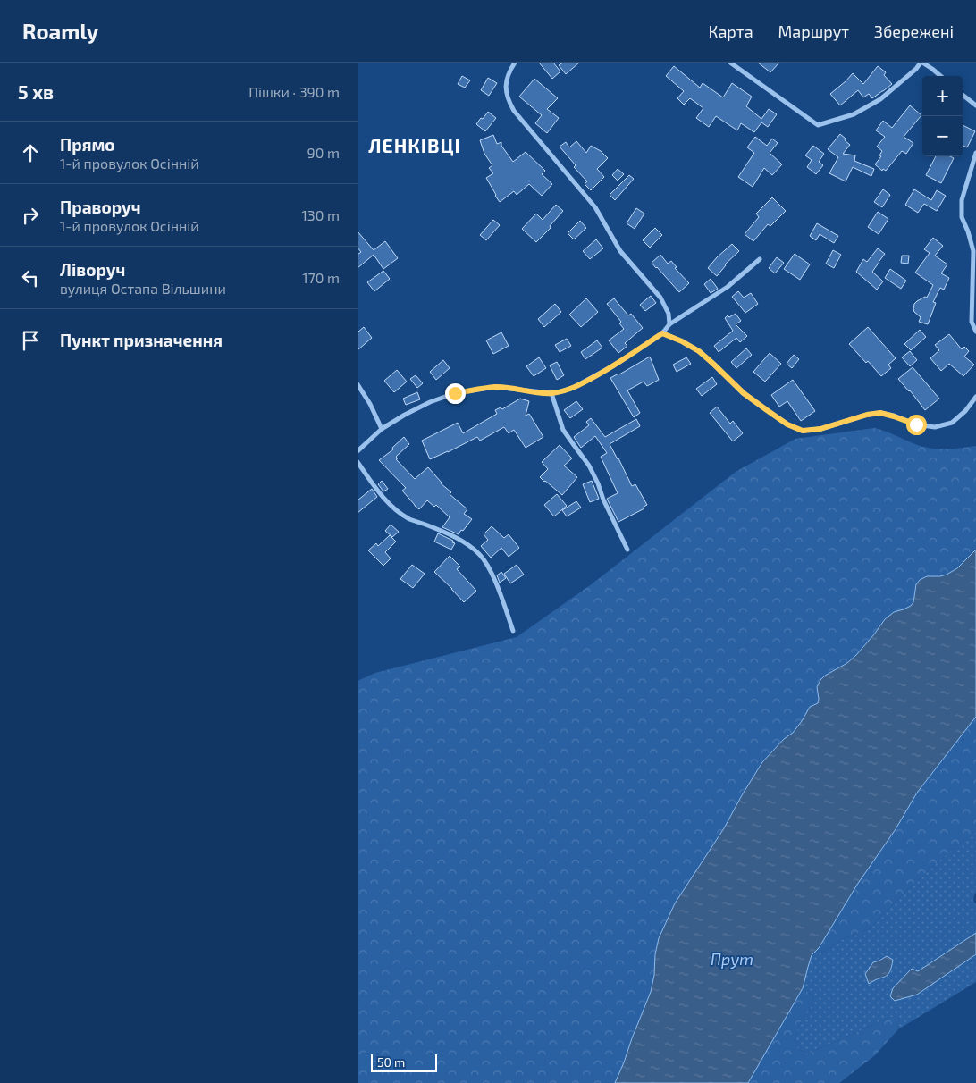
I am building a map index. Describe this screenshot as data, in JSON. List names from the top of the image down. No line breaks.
{"districts":["ЛЕНКІВЦІ"],"water":["Прут"],"scale_bar":"50 m","page":{"header":"Roamly","nav":["Карта","Маршрут","Збережені"],"heading":["5 хв","Пішки · 390 m"],"map_buttons":["+","−"],"list":[["Прямо","1-й провулок Осінній","90 m"],["Праворуч","1-й провулок Осінній","130 m"],["Ліворуч","вулиця Остапа Вільшини","170 m"],"Пункт призначення"],"scale":"50 m"}}
